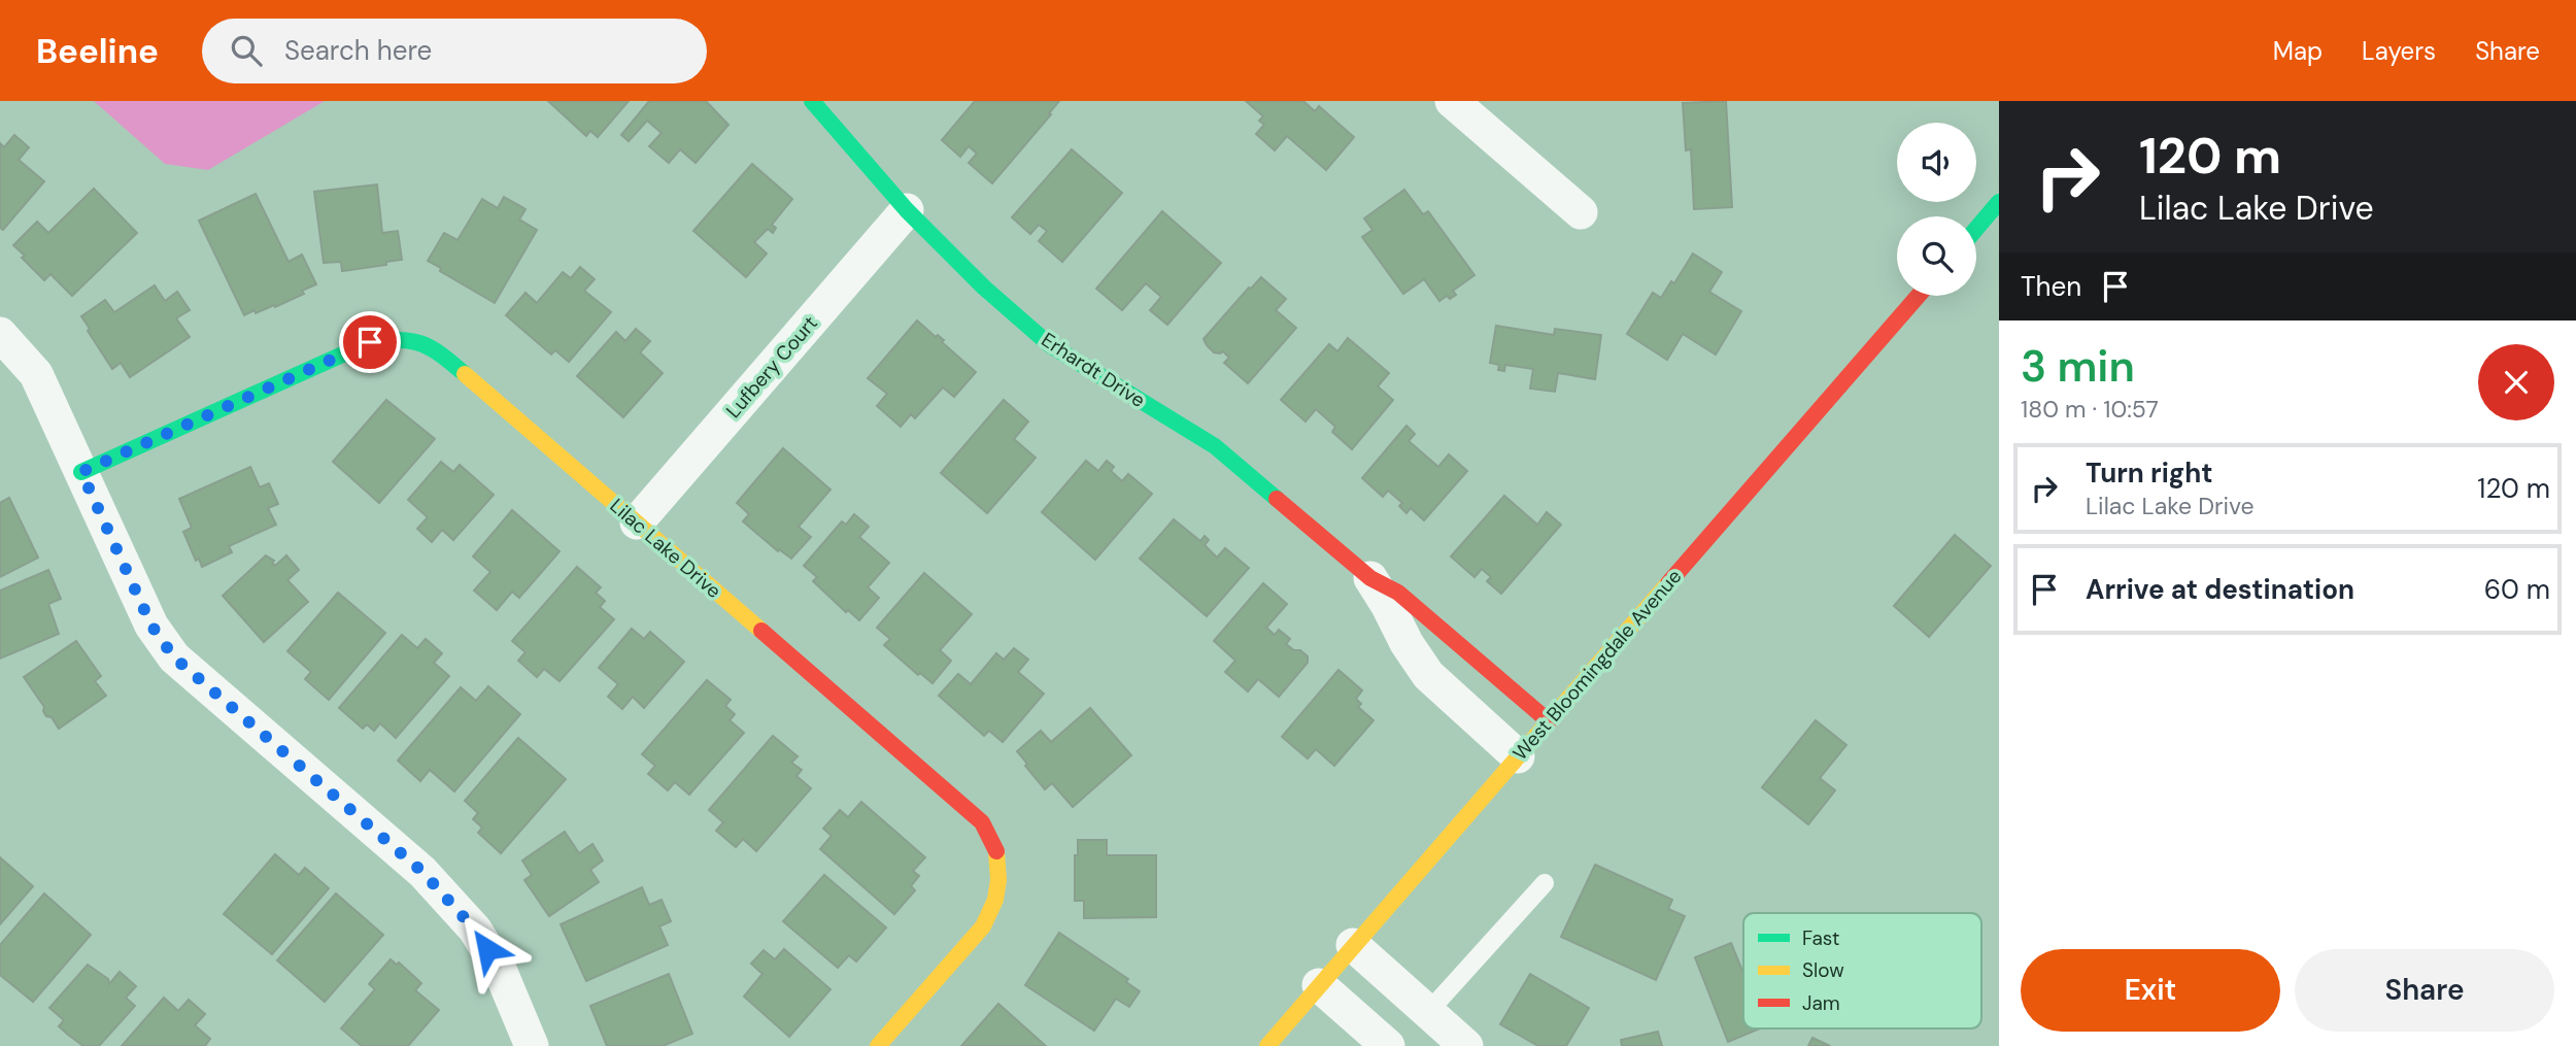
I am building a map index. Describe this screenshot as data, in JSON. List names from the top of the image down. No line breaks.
{"streets":{"street":["Lufbery Court","Erhardt Drive","Lilac Lake Drive","West Bloomingdale Avenue"]},"crossings":[["Lufbery Court","Erhardt Drive"],["Lufbery Court","Lilac Lake Drive"],["Erhardt Drive","West Bloomingdale Avenue"]],"legend":["Fast","Slow","Jam"],"page":{"header":"Beeline","search":"Search here","nav":["Map","Layers","Share"],"turn":["120 m","Lilac Lake Drive"],"then":"Then","heading":["3 min","180 m · 10:57"],"list":[{"name":"Turn right","note":"Lilac Lake Drive","value":"120 m"},{"name":"Arrive at destination","value":"60 m"}],"buttons":["Exit","Share"]}}
